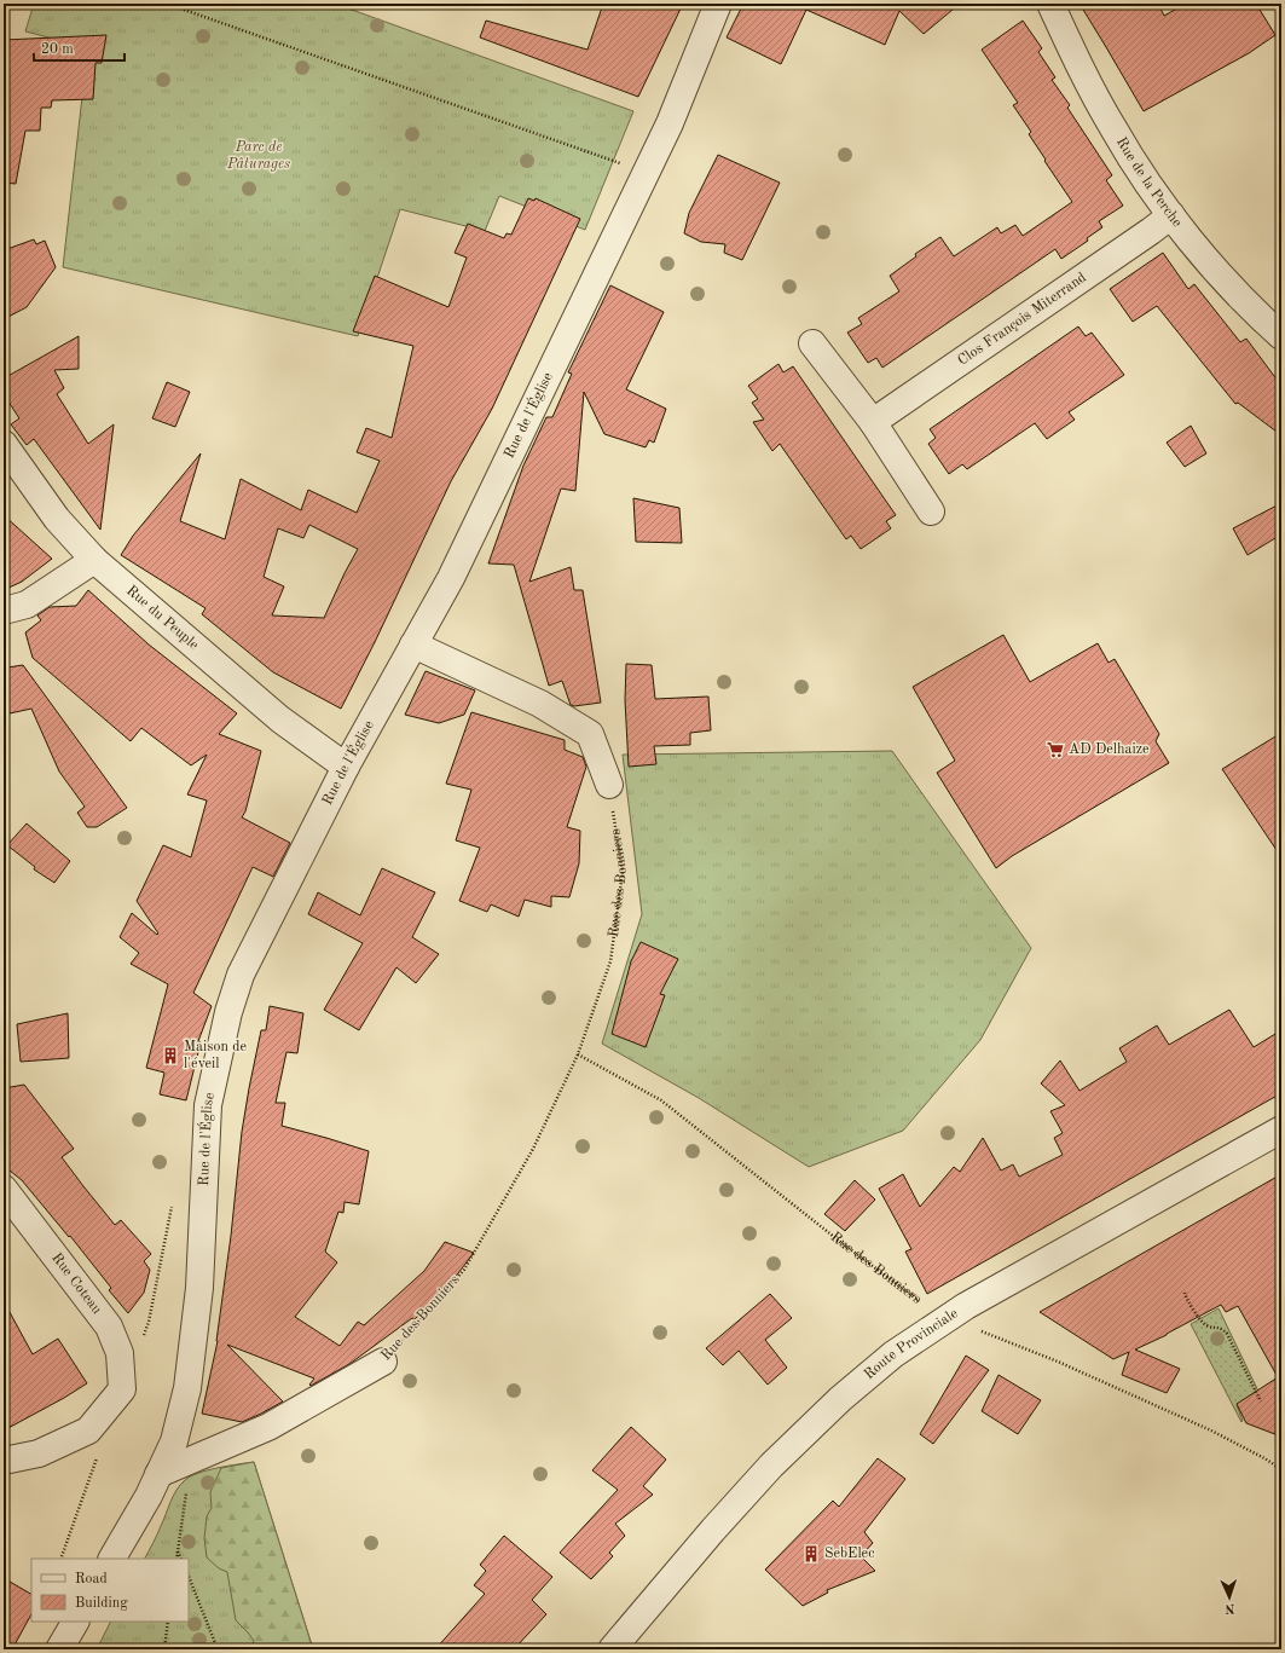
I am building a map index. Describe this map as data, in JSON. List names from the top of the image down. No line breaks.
{"streets":{"street":["Rue de la Perche","Clos François Miterrand","Rue de l'Église","Rue du Peuple","Rue des Bonniers","Rue Coteau","Route Provinciale"]},"crossings":[["Rue de la Perche","Clos François Miterrand"],["Rue de l'Église","Rue du Peuple"],["Rue de l'Église","Rue des Bonniers"],["Rue des Bonniers","Route Provinciale"]],"parks":["Parc de Pâturages"],"places":{"supermarket":["AD Delhaize"],"building":["Maison de l'éveil","SebElec"]},"legend":["Road","Building"],"scale_bar":"20 m","north":"bottom"}
